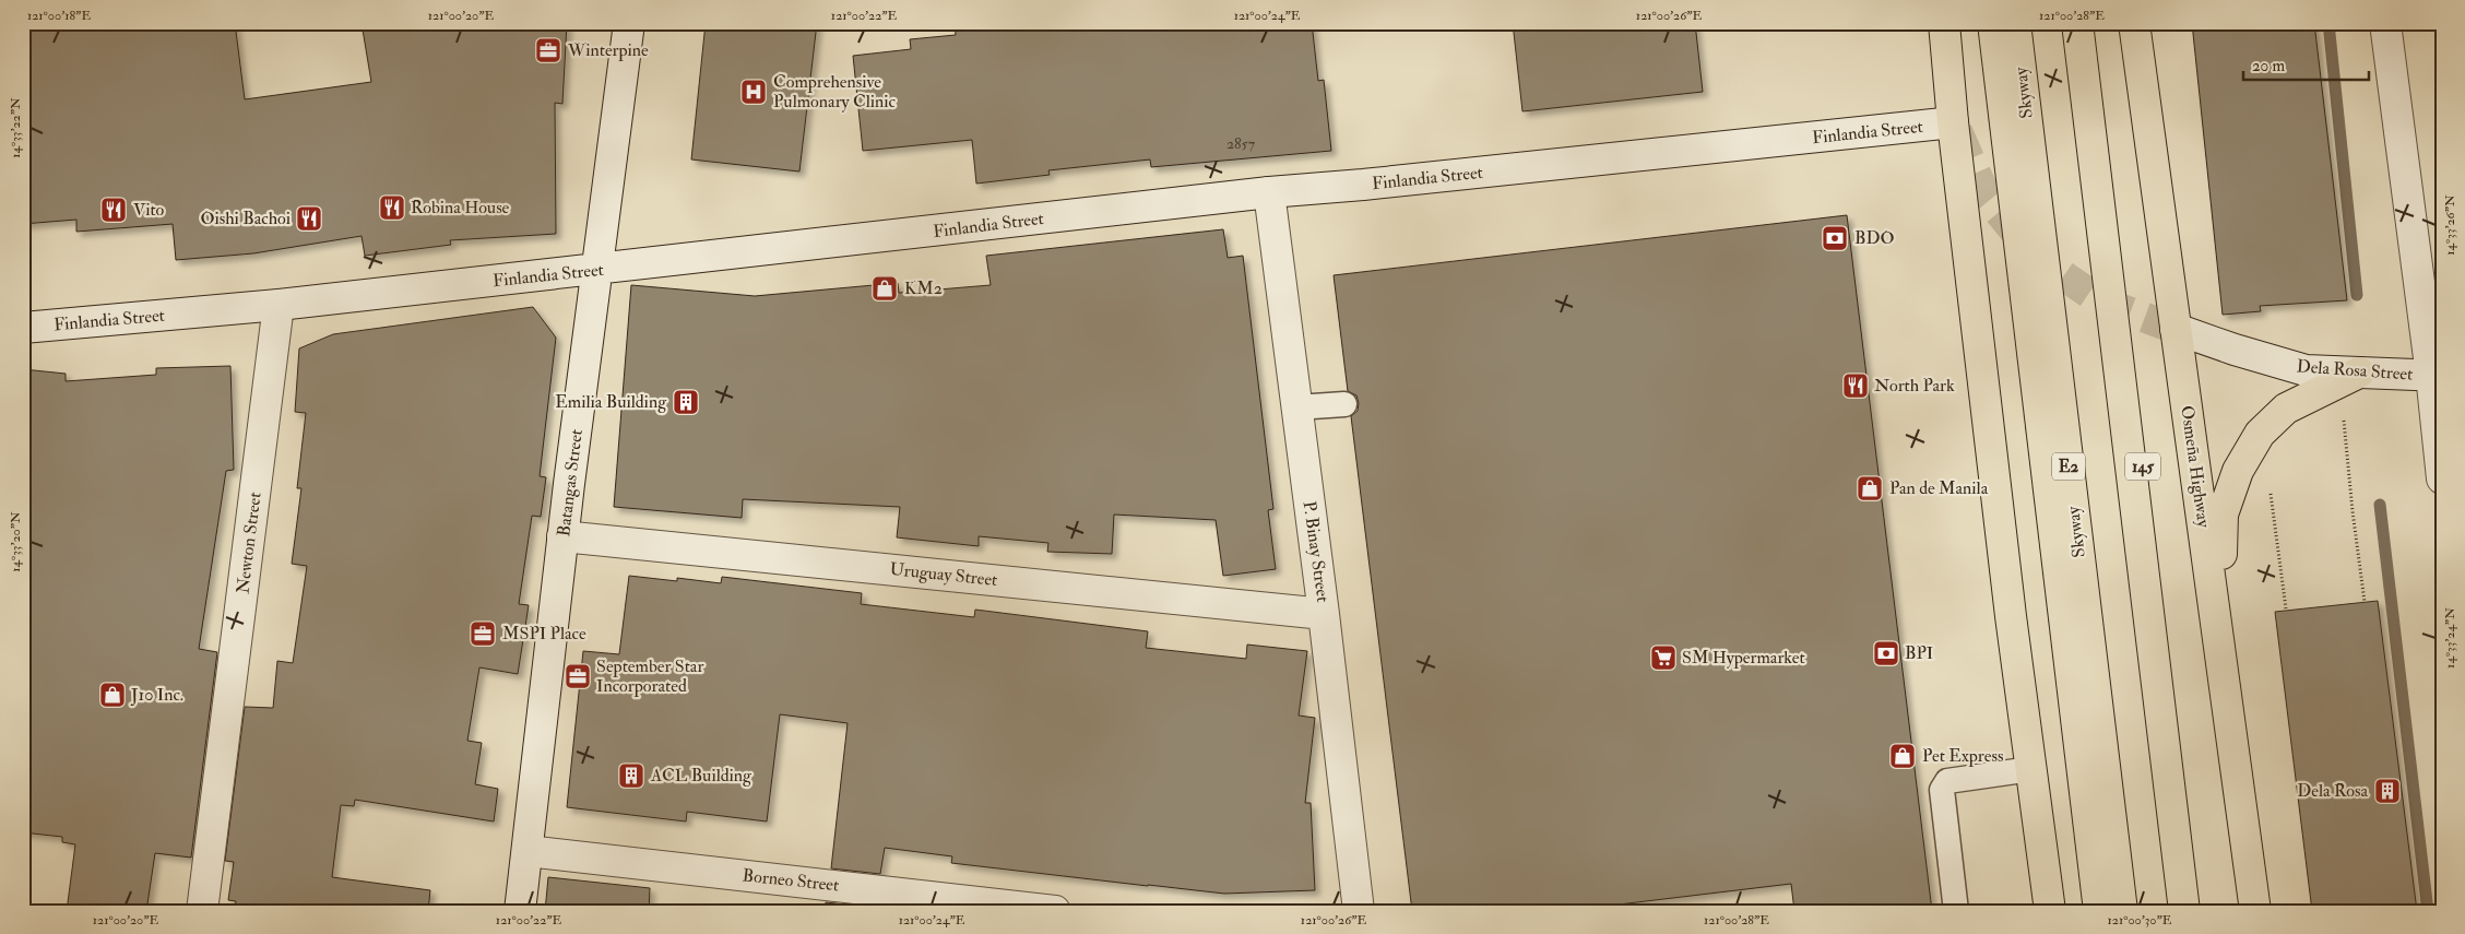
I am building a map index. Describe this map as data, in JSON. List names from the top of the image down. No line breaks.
{"streets":{"main road":["Skyway","E2","145","Osmeña Highway"],"street":["Finlandia Street","Dela Rosa Street","Batangas Street","Newton Street","P. Binay Street","Uruguay Street","Borneo Street"]},"crossings":[["Finlandia Street","Batangas Street"],["Finlandia Street","Newton Street"],["Finlandia Street","P. Binay Street"],["Dela Rosa Street","Osmeña Highway"],["Batangas Street","Uruguay Street"],["Batangas Street","Borneo Street"],["P. Binay Street","Uruguay Street"]],"places":{"office":["Winterpine","MSPI Place","September Star Incorporated"],"hospital":["Comprehensive Pulmonary Clinic"],"restaurant":["Robina House","Vito","Oishi Bachoi","North Park"],"bank":["BDO","BPI"],"shop":["KM2","Pan de Manila","J10 Inc.","Pet Express"],"building":["Emilia Building","ACL Building","Dela Rosa"],"supermarket":["SM Hypermarket"]},"house_numbers":["2857"],"scale_bar":"20 m","coordinates":["121°00'18\"E","121°00'20\"E","121°00'22\"E","121°00'24\"E","121°00'26\"E","121°00'28\"E","14°33'22\"N","14°33'26\"N","14°33'20\"N","14°33'24\"N","121°00'30\"E"]}
